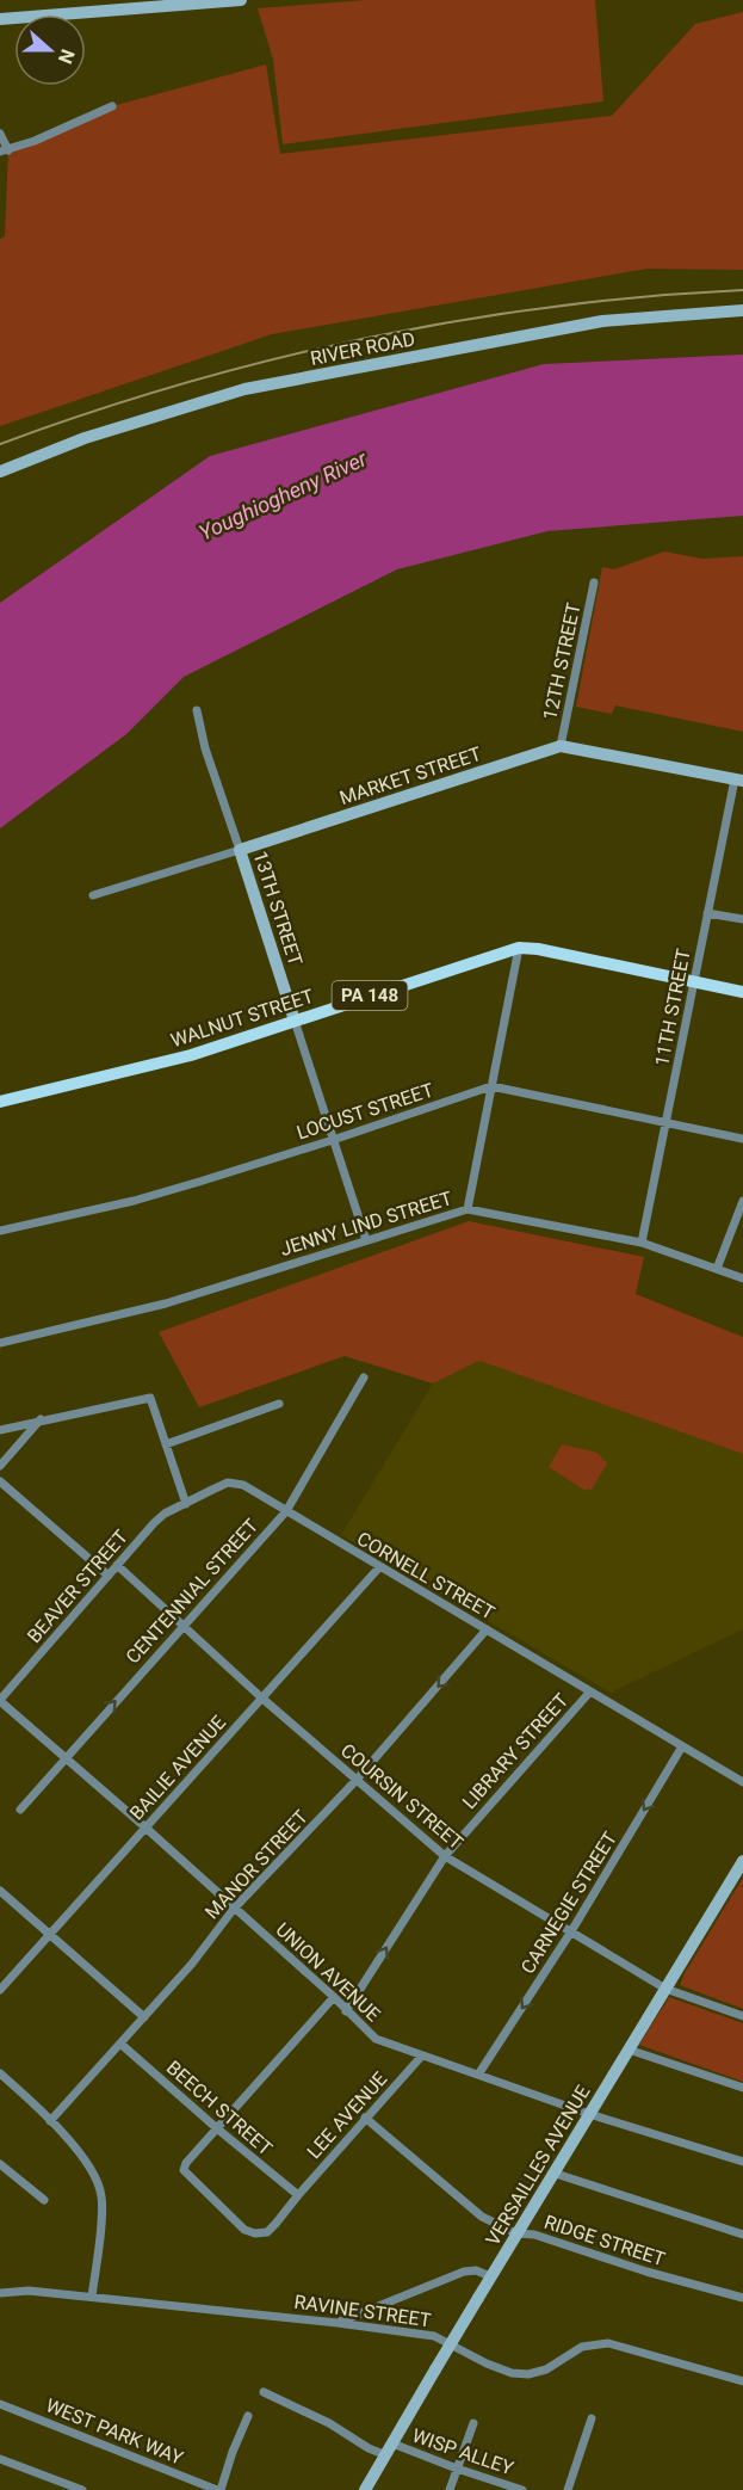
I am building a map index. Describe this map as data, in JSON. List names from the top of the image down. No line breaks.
{"streets":{"main road":["PA 148","WALNUT STREET"],"street":["RIVER ROAD","12TH STREET","MARKET STREET","13TH STREET","11TH STREET","LOCUST STREET","JENNY LIND STREET","CORNELL STREET","BEAVER STREET","CENTENNIAL STREET","LIBRARY STREET","BAILIE AVENUE","COURSIN STREET","MANOR STREET","CARNEGIE STREET","UNION AVENUE","BEECH STREET","LEE AVENUE","VERSAILLES AVENUE","RIDGE STREET","RAVINE STREET","WEST PARK WAY","WISP ALLEY"]},"crossings":[["12TH STREET","MARKET STREET"],["MARKET STREET","13TH STREET"],["MARKET STREET","11TH STREET"],["13TH STREET","WALNUT STREET"],["13TH STREET","LOCUST STREET"],["13TH STREET","JENNY LIND STREET"],["11TH STREET","WALNUT STREET"],["11TH STREET","JENNY LIND STREET"],["CORNELL STREET","BEAVER STREET"],["CORNELL STREET","CENTENNIAL STREET"],["CORNELL STREET","LIBRARY STREET"],["CORNELL STREET","BAILIE AVENUE"],["CORNELL STREET","MANOR STREET"],["CORNELL STREET","CARNEGIE STREET"],["BEAVER STREET","COURSIN STREET"],["BEAVER STREET","UNION AVENUE"],["CENTENNIAL STREET","COURSIN STREET"],["CENTENNIAL STREET","UNION AVENUE"],["LIBRARY STREET","COURSIN STREET"],["LIBRARY STREET","UNION AVENUE"],["BAILIE AVENUE","COURSIN STREET"],["BAILIE AVENUE","UNION AVENUE"],["COURSIN STREET","MANOR STREET"],["COURSIN STREET","CARNEGIE STREET"],["COURSIN STREET","VERSAILLES AVENUE"],["MANOR STREET","UNION AVENUE"],["MANOR STREET","BEECH STREET"],["CARNEGIE STREET","UNION AVENUE"],["UNION AVENUE","LEE AVENUE"],["UNION AVENUE","VERSAILLES AVENUE"],["BEECH STREET","LEE AVENUE"],["LEE AVENUE","RIDGE STREET"],["VERSAILLES AVENUE","RIDGE STREET"],["VERSAILLES AVENUE","WISP ALLEY"]],"one_way":["LIBRARY STREET","CARNEGIE STREET"],"water":["Youghiogheny River"],"north":"right"}
